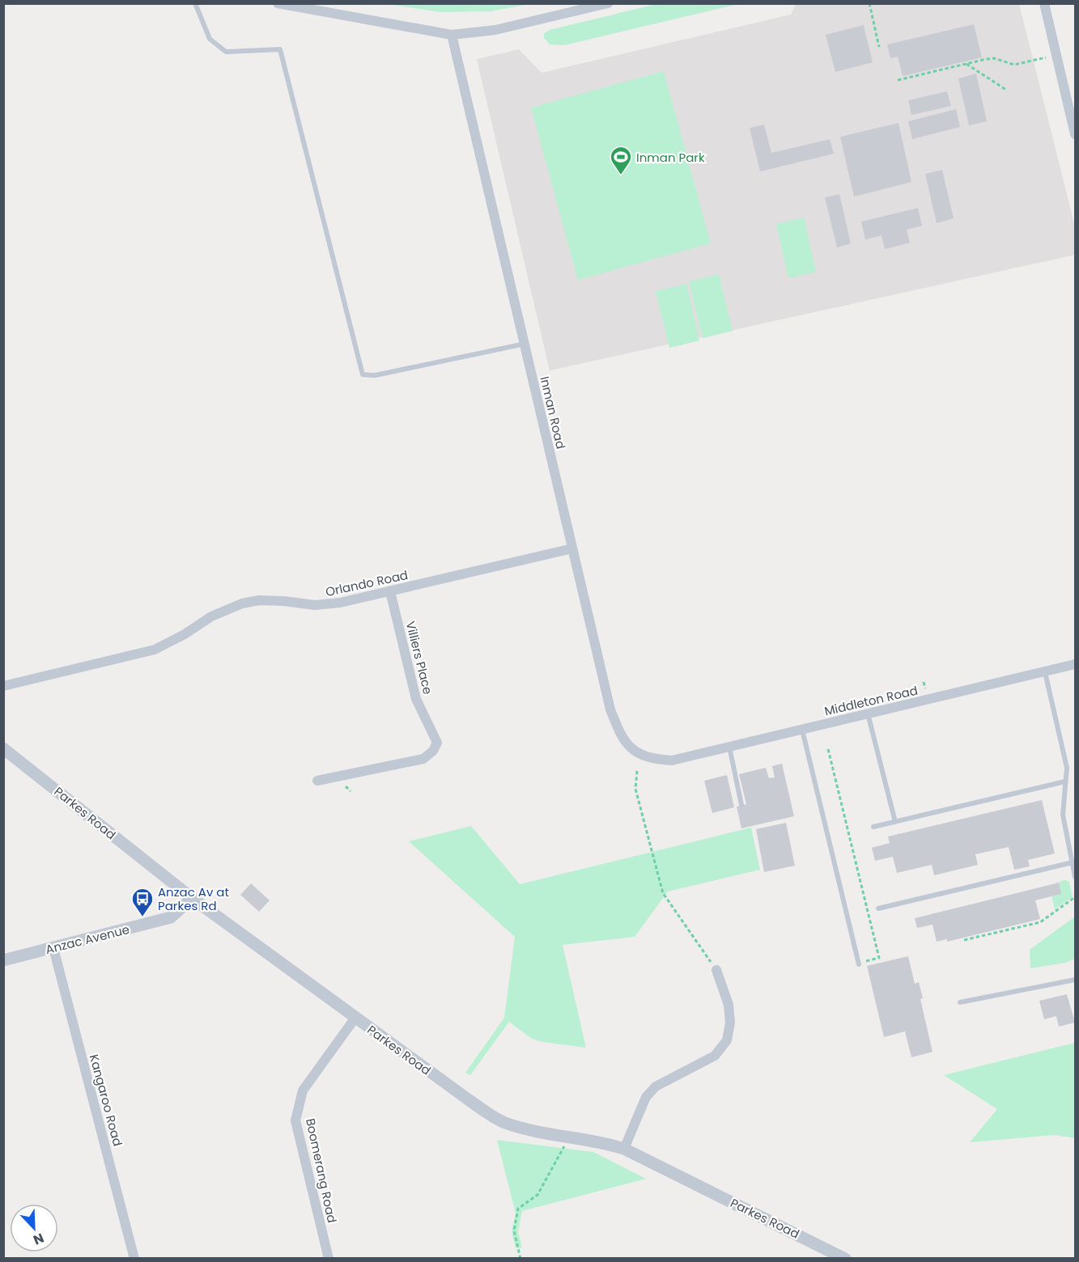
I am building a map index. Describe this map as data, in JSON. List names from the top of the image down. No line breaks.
{"streets":{"street":["Inman Road","Orlando Road","Villiers Place","Middleton Road","Parkes Road","Anzac Avenue","Kangaroo Road","Boomerang Road"]},"crossings":[["Inman Road","Orlando Road"],["Inman Road","Middleton Road"],["Orlando Road","Villiers Place"],["Parkes Road","Anzac Avenue"],["Parkes Road","Boomerang Road"],["Anzac Avenue","Kangaroo Road"]],"places":{"sports":["Inman Park"],"bus stop":["Anzac Av at Parkes Rd"]},"north":"bottom right"}
